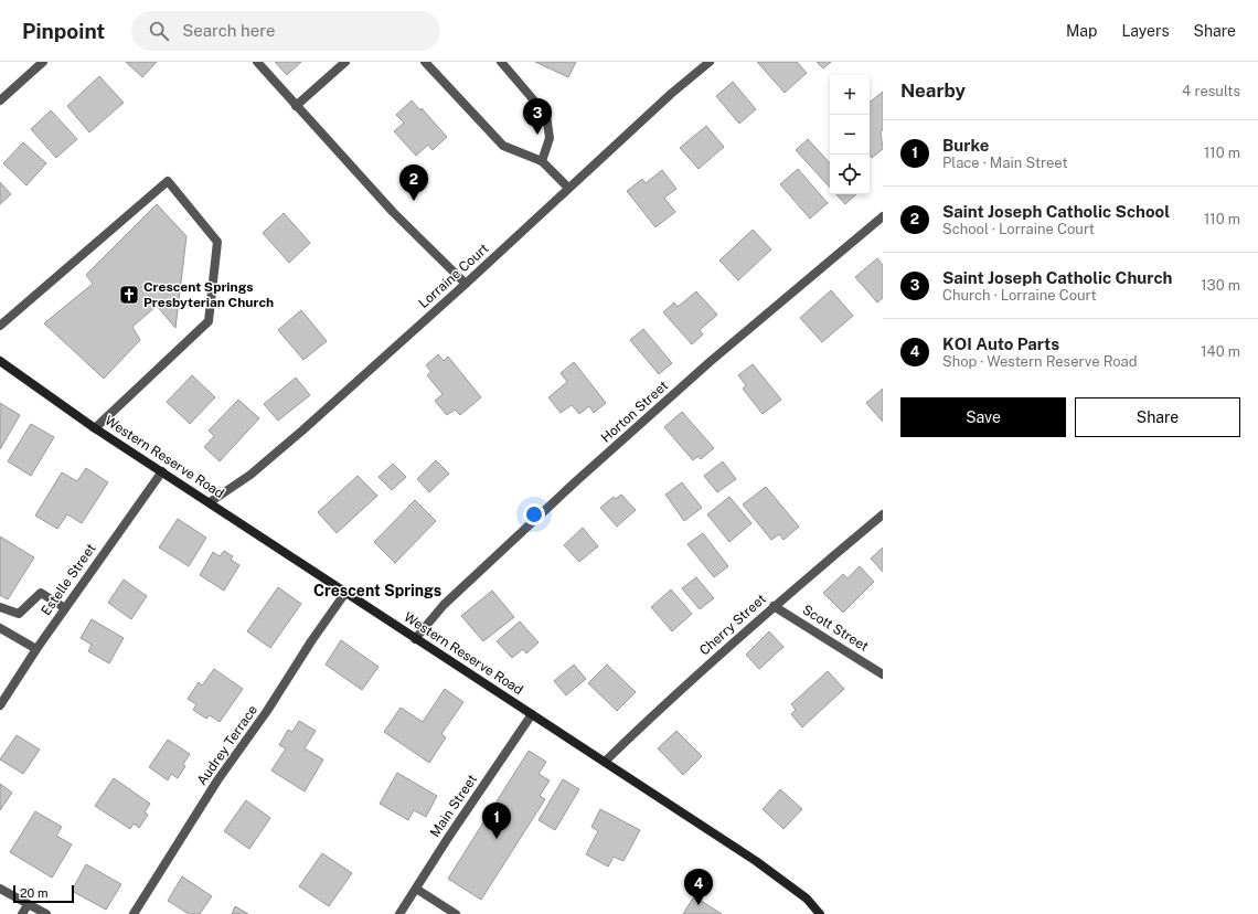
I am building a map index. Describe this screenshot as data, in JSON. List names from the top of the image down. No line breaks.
{"streets":{"street":["Lorraine Court","Horton Street","Western Reserve Road","Estelle Street","Cherry Street","Scott Street","Audrey Terrace","Main Street"]},"crossings":[["Lorraine Court","Western Reserve Road"],["Horton Street","Western Reserve Road"],["Western Reserve Road","Estelle Street"],["Western Reserve Road","Cherry Street"],["Western Reserve Road","Audrey Terrace"],["Western Reserve Road","Main Street"],["Cherry Street","Scott Street"]],"districts":["Crescent Springs"],"places":{"church":["Crescent Springs Presbyterian Church"]},"scale_bar":"20 m","page":{"header":"Pinpoint","search":"Search here","nav":["Map","Layers","Share"],"heading":["Nearby","4 results"],"map_buttons":["+","−"],"pins":["3","2","1","4"],"list":[{"mark":"1","name":"Burke","note":"Place · Main Street","value":"110 m"},{"mark":"2","name":"Saint Joseph Catholic School","note":"School · Lorraine Court","value":"110 m"},{"mark":"3","name":"Saint Joseph Catholic Church","note":"Church · Lorraine Court","value":"130 m"},{"mark":"4","name":"KOI Auto Parts","note":"Shop · Western Reserve Road","value":"140 m"}],"buttons":["Save","Share"],"scale":"20 m"}}
